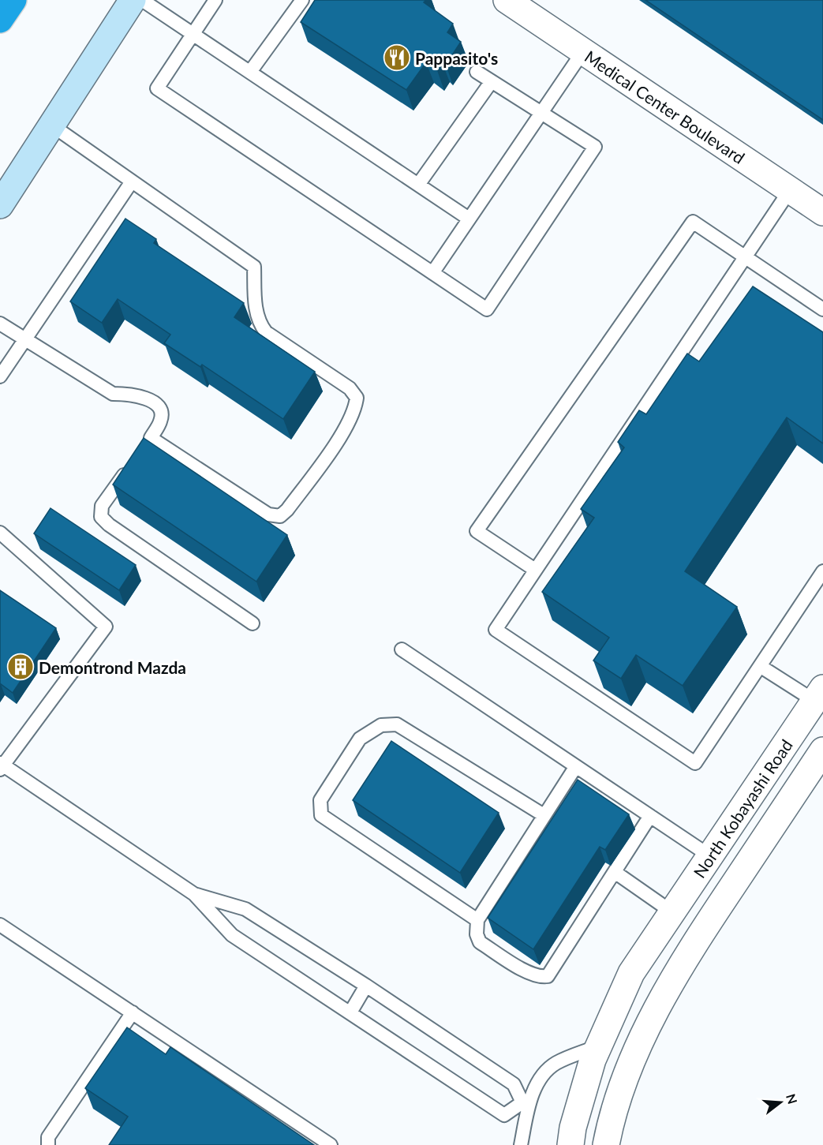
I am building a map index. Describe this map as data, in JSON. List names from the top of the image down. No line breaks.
{"streets":{"street":["Medical Center Boulevard","North Kobayashi Road"]},"places":{"restaurant":["Pappasito's"],"building":["Demontrond Mazda"]},"north":"right"}
